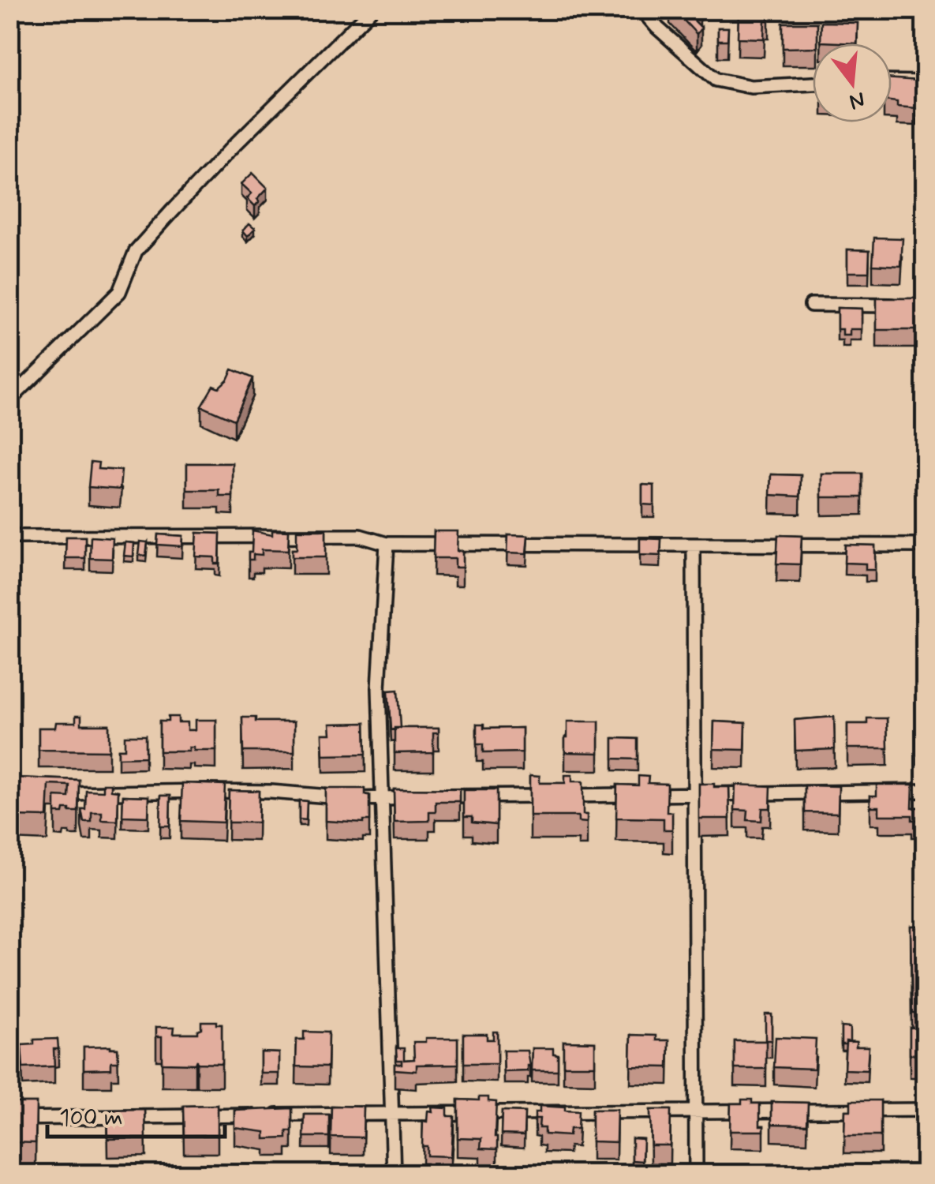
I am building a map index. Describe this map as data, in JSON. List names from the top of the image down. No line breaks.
{"scale_bar":"100 m","north":"bottom"}
